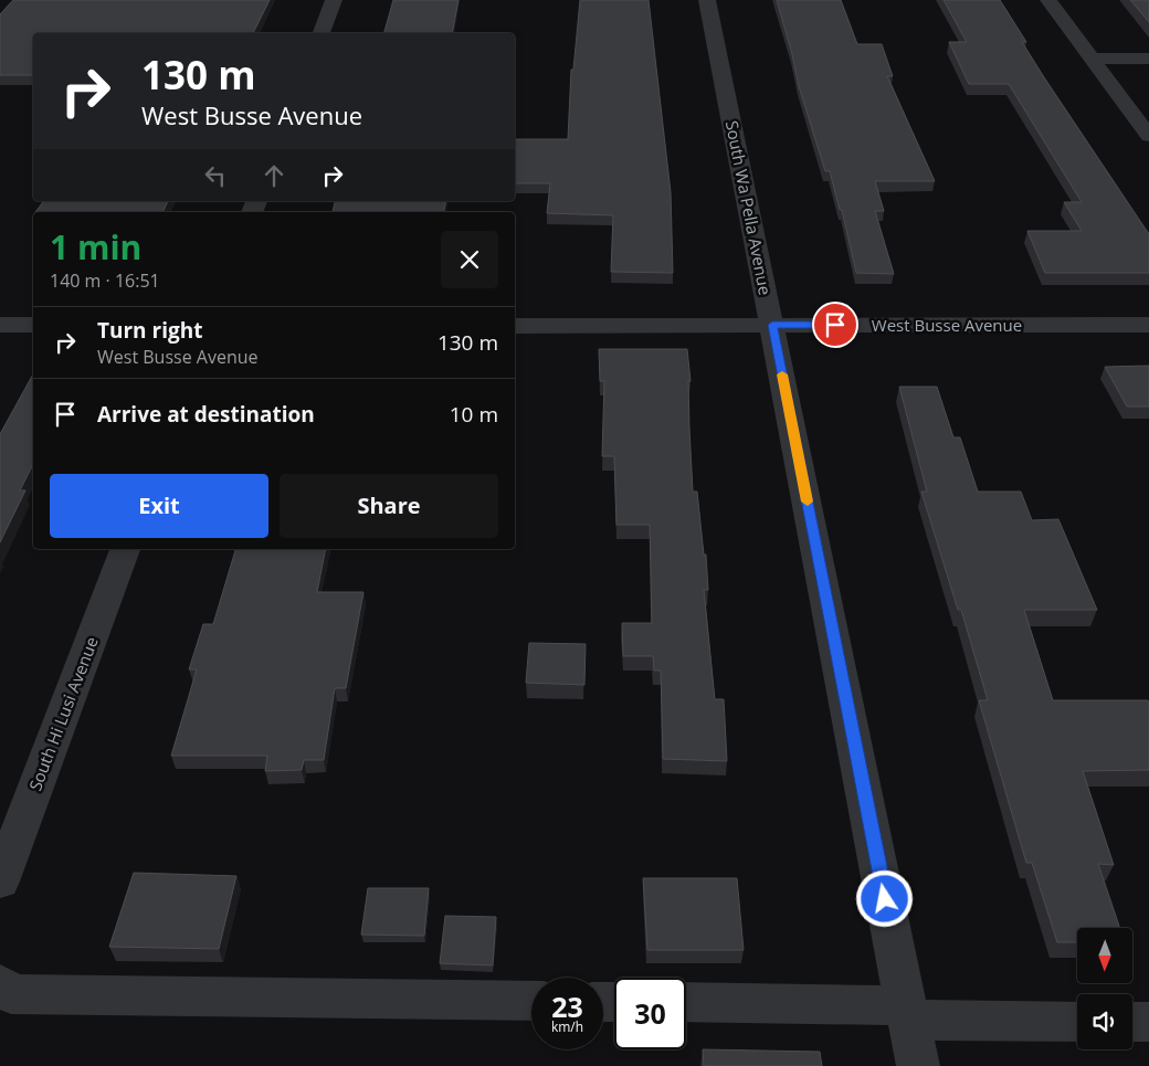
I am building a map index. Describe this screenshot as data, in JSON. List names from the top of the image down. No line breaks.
{"streets":{"street":["South Wa Pella Avenue","West Busse Avenue","South Hi Lusi Avenue"]},"crossings":[["South Wa Pella Avenue","West Busse Avenue"]],"north":"bottom","page":{"turn":["130 m","West Busse Avenue"],"heading":["1 min","140 m · 16:51"],"list":[{"name":"Turn right","note":"West Busse Avenue","value":"130 m"},{"name":"Arrive at destination","value":"10 m"}],"buttons":["Exit","Share"],"speed":"23 km/h","limit":"30"}}
